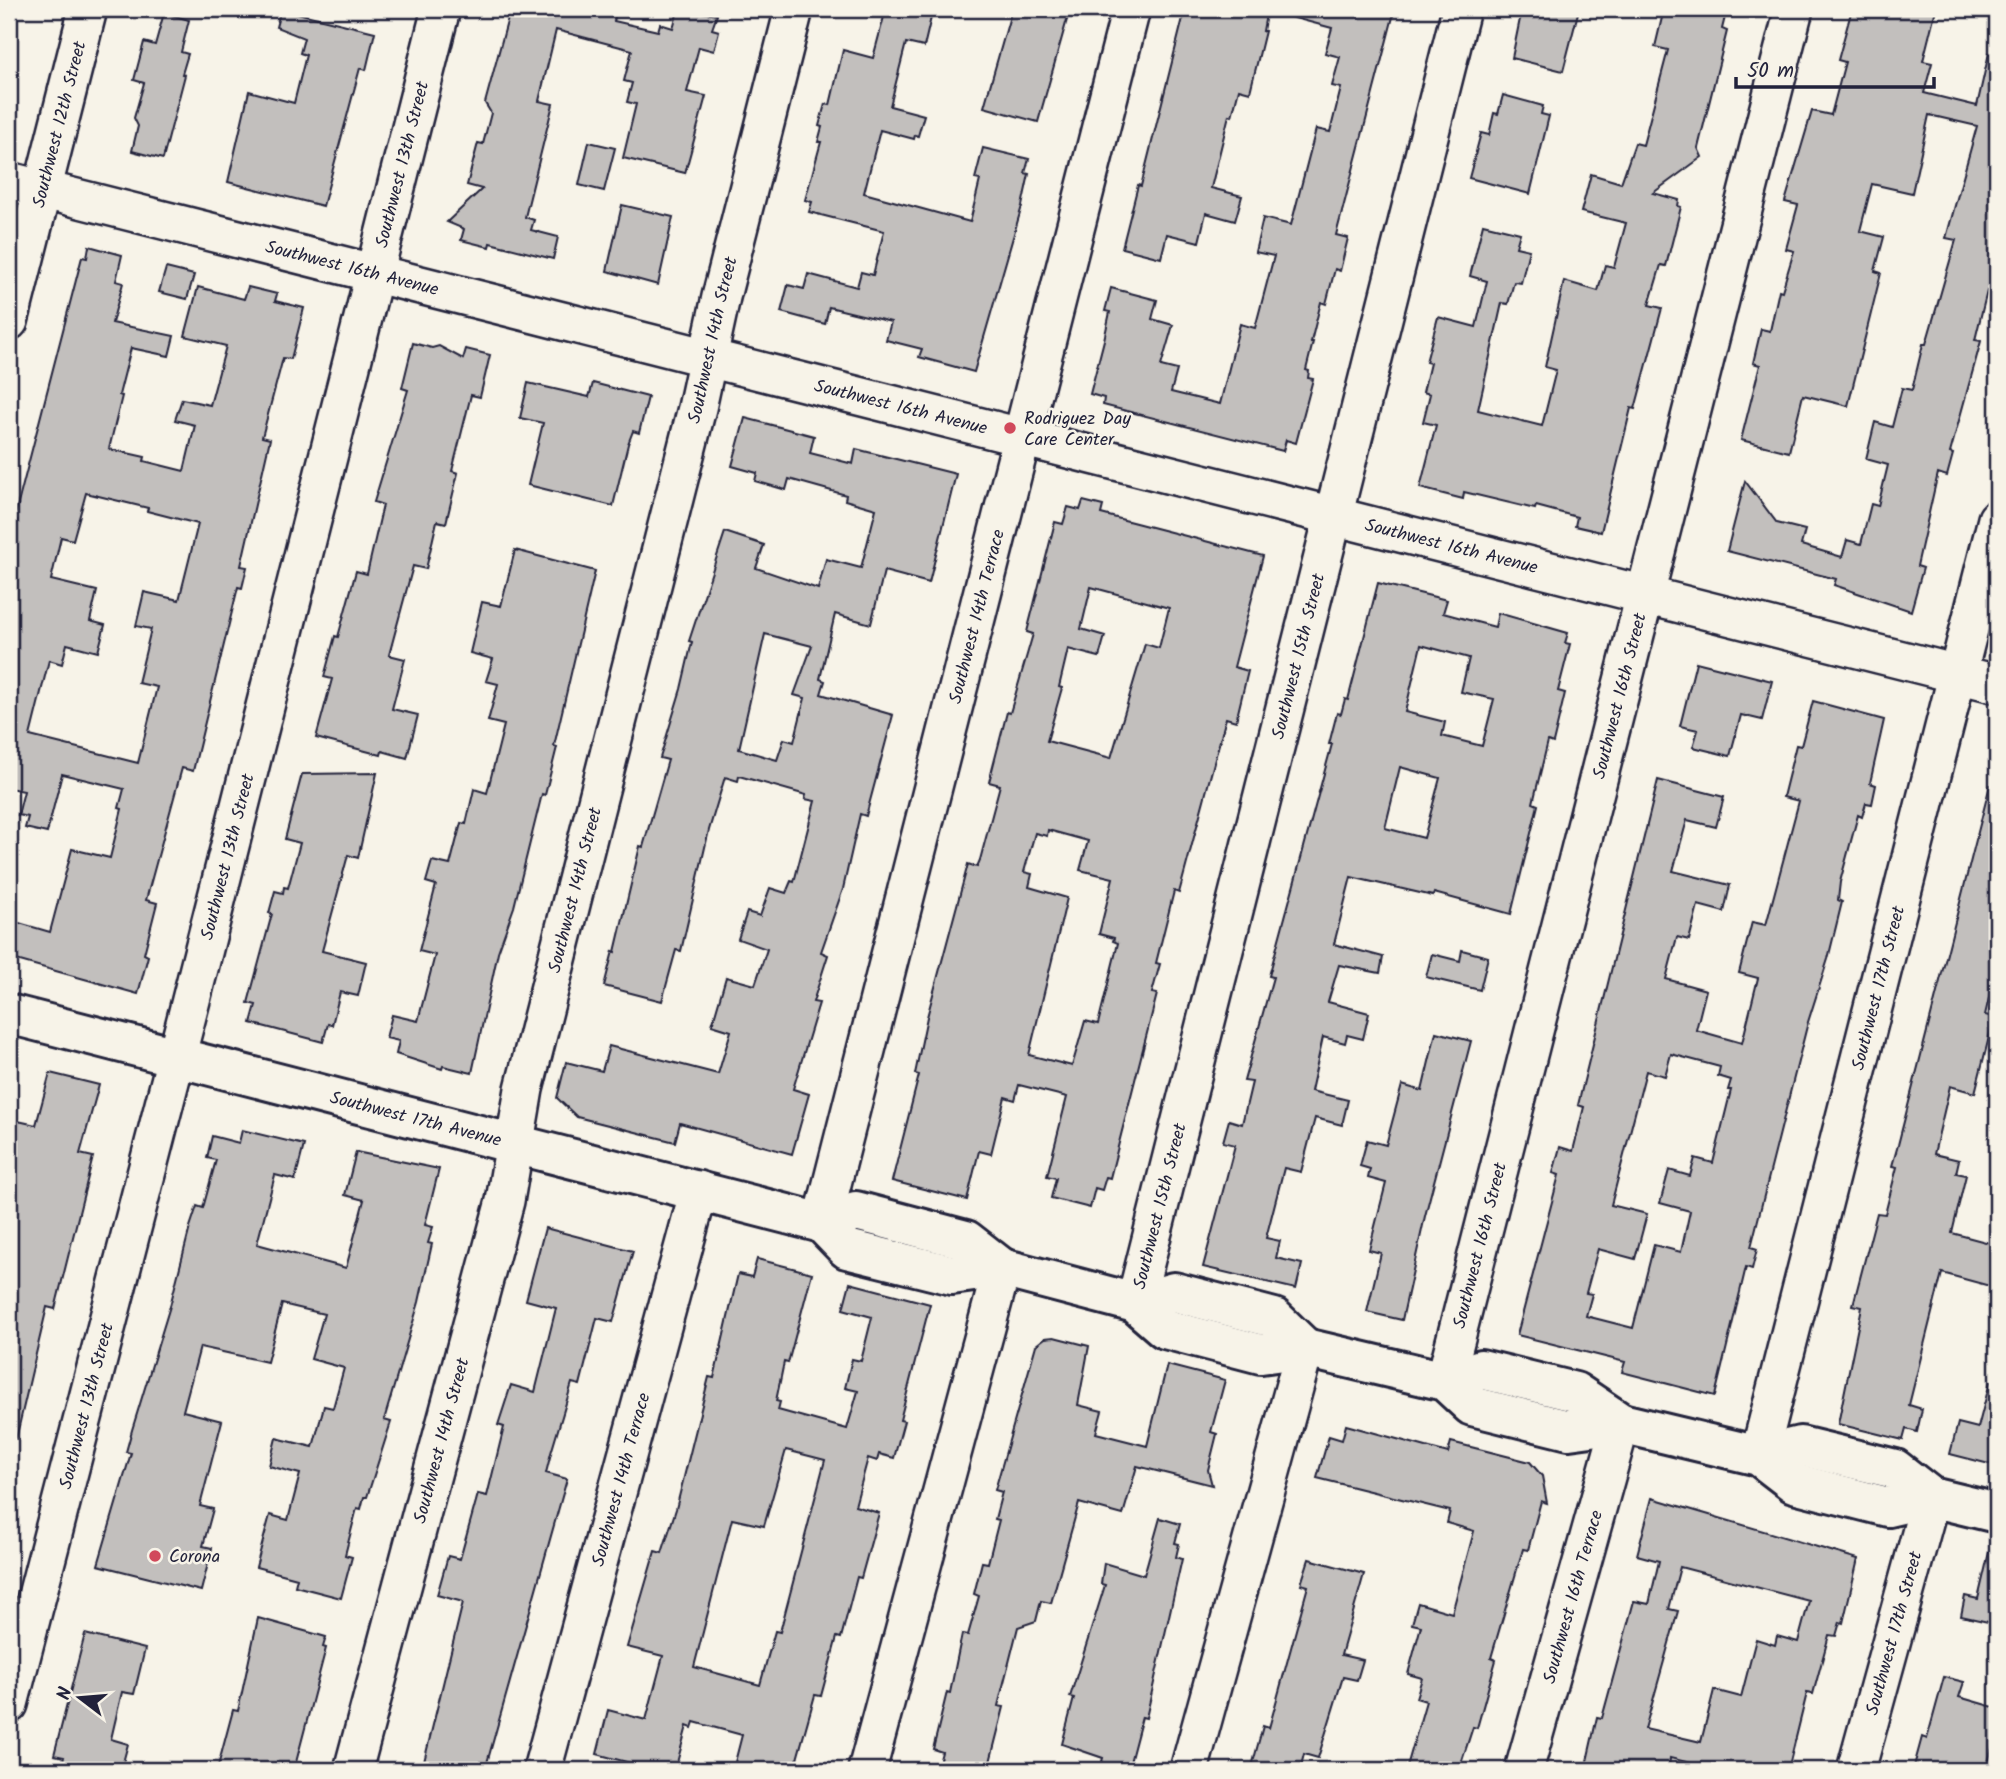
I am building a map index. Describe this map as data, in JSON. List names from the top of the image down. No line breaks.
{"streets":{"main road":["Southwest 17th Avenue"],"street":["Southwest 12th Street","Southwest 13th Street","Southwest 16th Avenue","Southwest 14th Street","Southwest 14th Terrace","Southwest 15th Street","Southwest 16th Street","Southwest 17th Street","Southwest 16th Terrace"]},"crossings":[["Southwest 12th Street","Southwest 16th Avenue"],["Southwest 13th Street","Southwest 16th Avenue"],["Southwest 13th Street","Southwest 17th Avenue"],["Southwest 16th Avenue","Southwest 14th Street"],["Southwest 16th Avenue","Southwest 14th Terrace"],["Southwest 16th Avenue","Southwest 15th Street"],["Southwest 16th Avenue","Southwest 16th Street"],["Southwest 16th Avenue","Southwest 17th Street"],["Southwest 14th Street","Southwest 17th Avenue"],["Southwest 14th Terrace","Southwest 17th Avenue"]],"places":["Rodriguez Day Care Center","Corona"],"scale_bar":"50 m","north":"left"}
